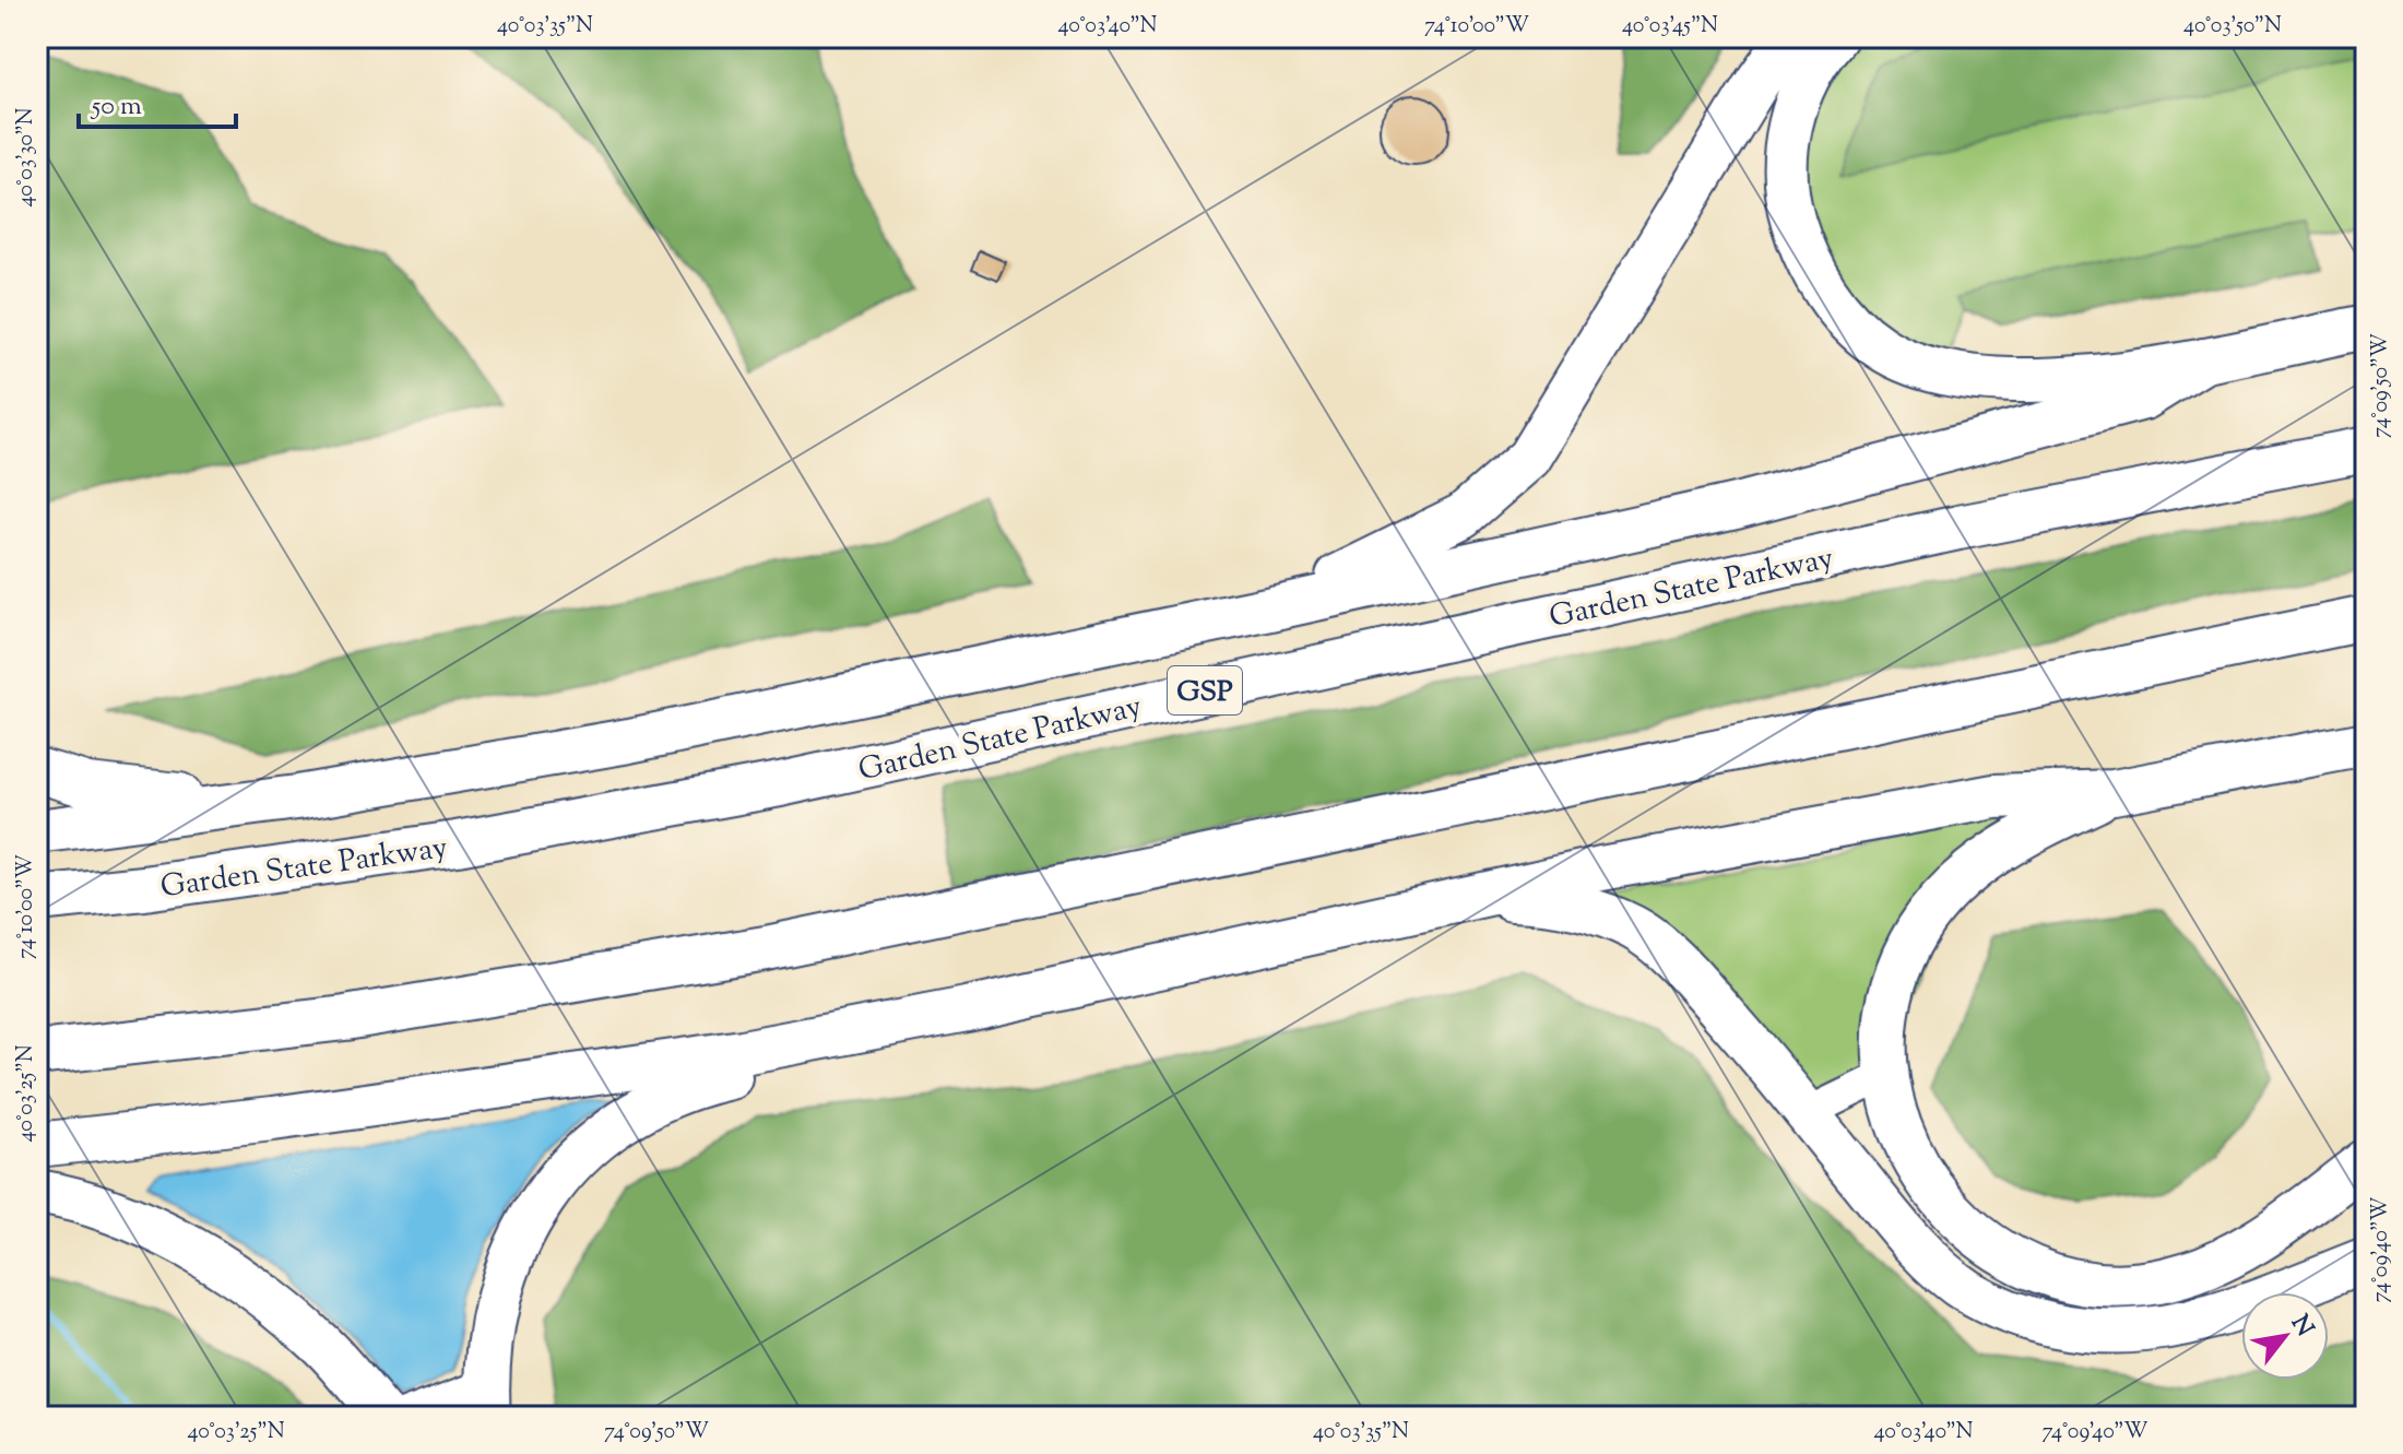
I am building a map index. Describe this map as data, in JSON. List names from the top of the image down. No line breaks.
{"streets":{"highway":["Garden State Parkway","GSP"]},"scale_bar":"50 m","north":"top right","coordinates":["40°03'35\"N","40°03'40\"N","74°10'00\"W","40°03'45\"N","40°03'50\"N","40°03'30\"N","74°09'50\"W","40°03'25\"N","74°09'40\"W"]}
